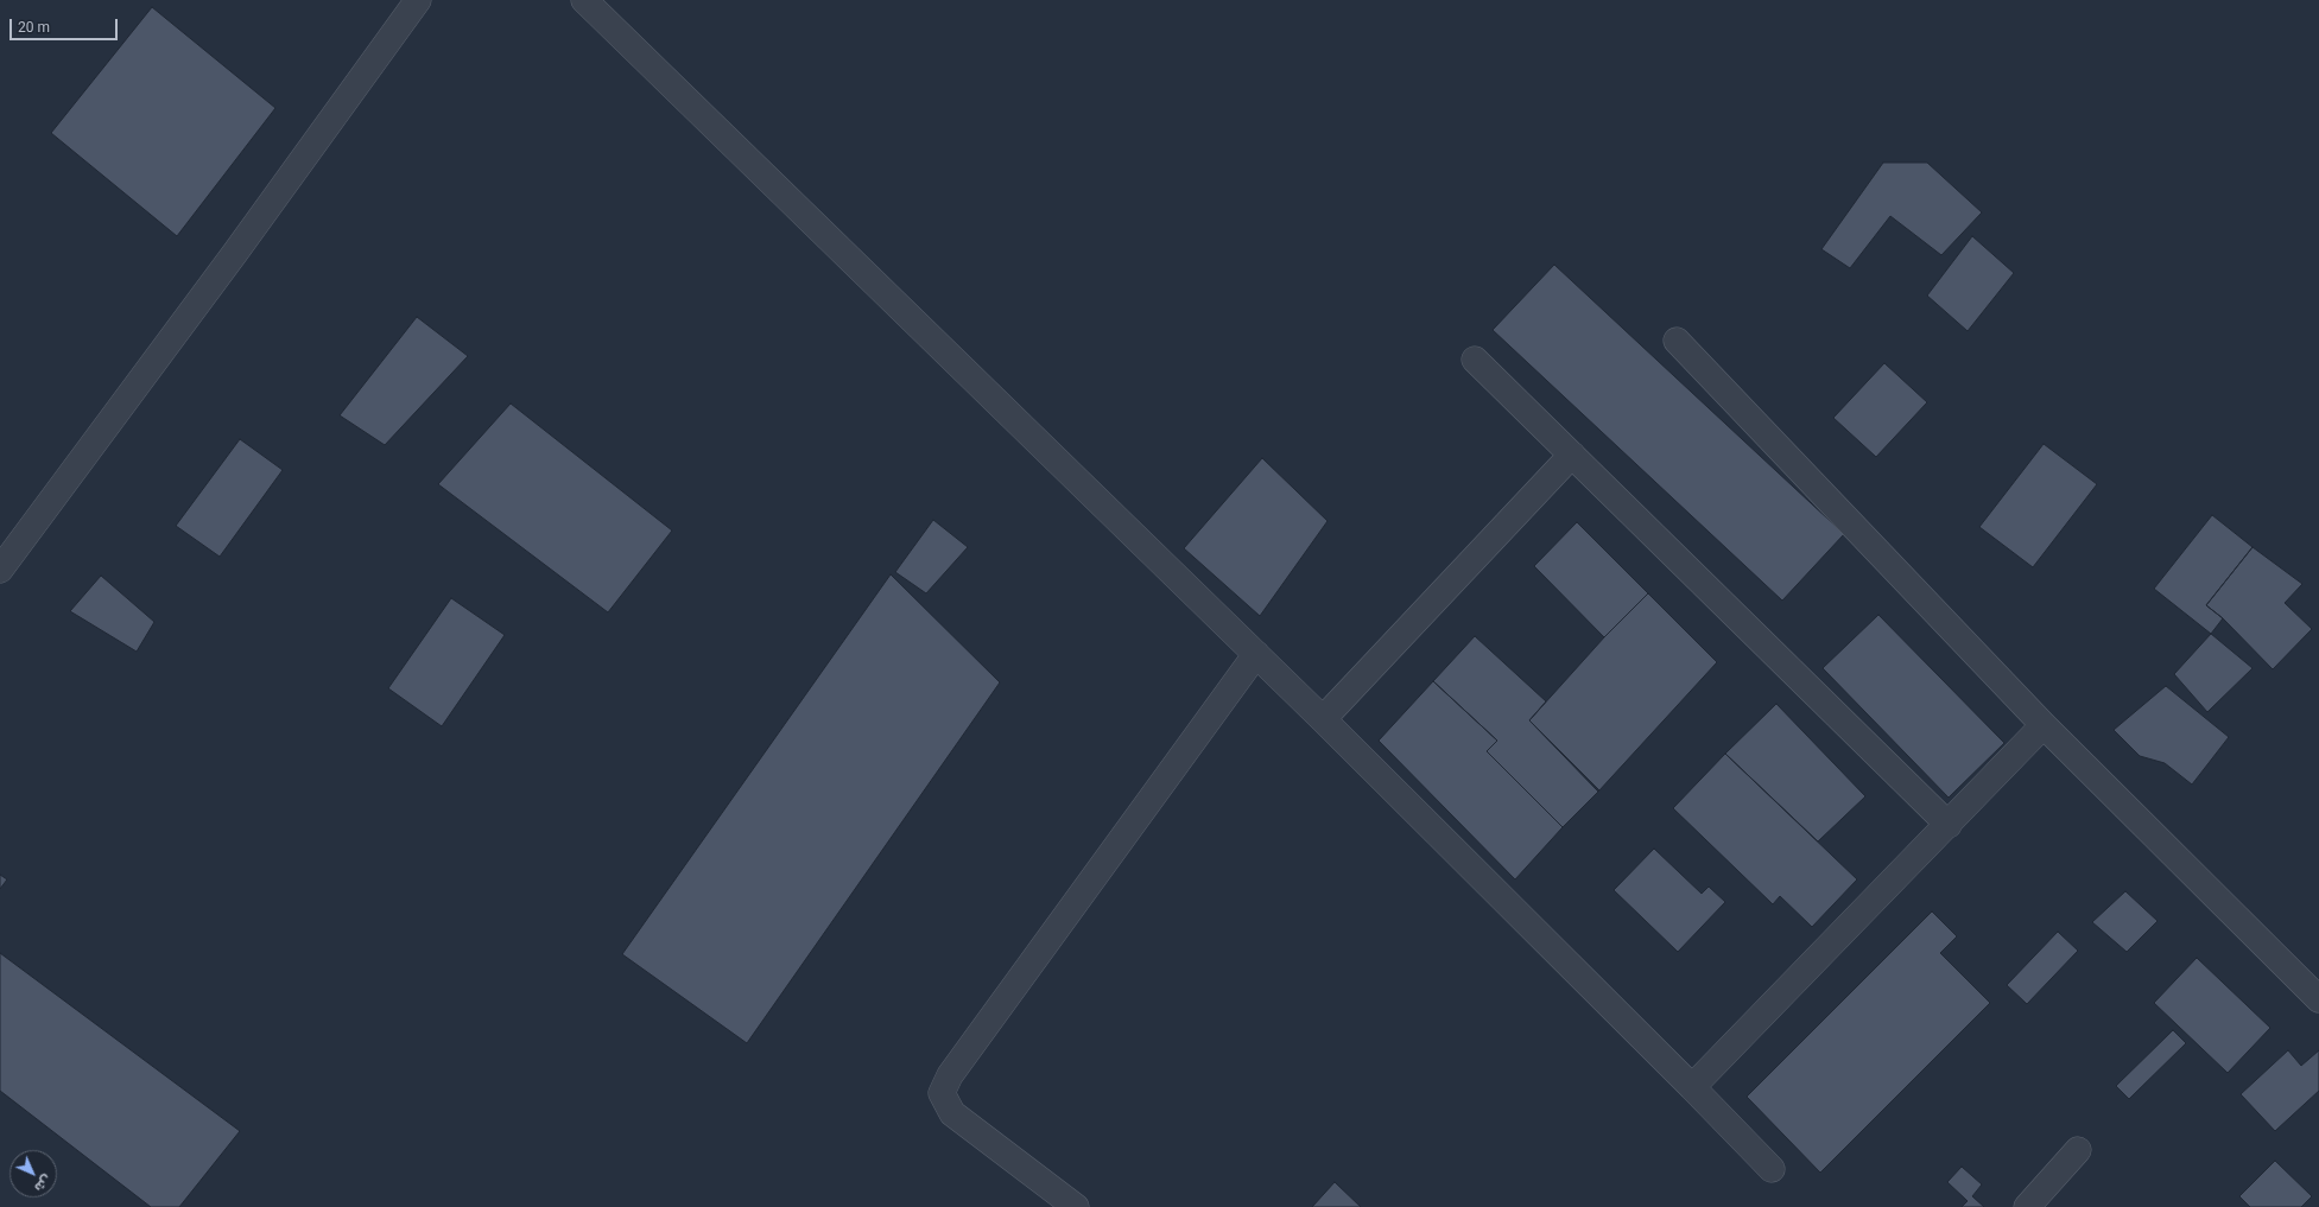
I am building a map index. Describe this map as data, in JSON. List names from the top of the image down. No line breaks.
{"scale_bar":"20 m","north":"bottom right"}
